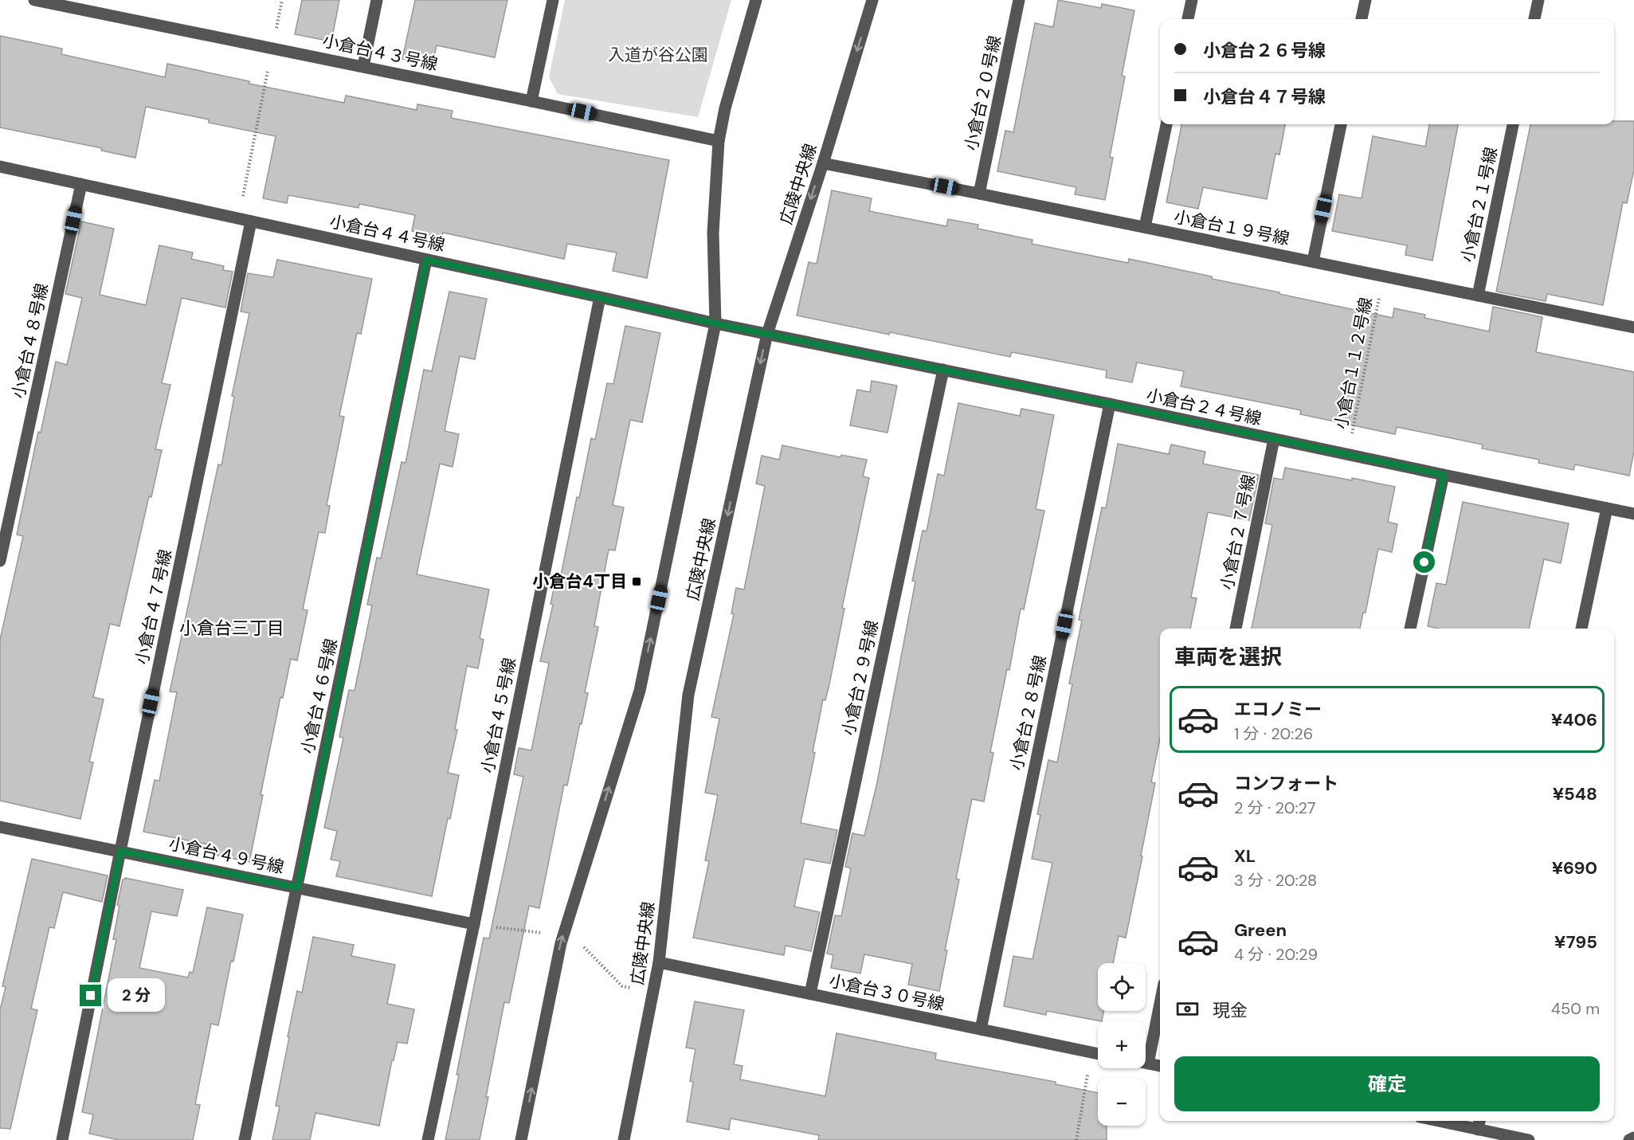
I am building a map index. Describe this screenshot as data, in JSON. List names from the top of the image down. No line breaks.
{"streets":{"street":["小倉台４３号線","小倉台２０号線","広陵中央線","小倉台２１号線","小倉台１９号線","小倉台４４号線","小倉台４８号線","小倉台２４号線","小倉台２７号線","小倉台４７号線","小倉台２９号線","小倉台４６号線","小倉台２８号線","小倉台４５号線","小倉台４９号線","小倉台３０号線"],"path":["小倉台１１２号線"]},"crossings":[["小倉台４３号線","広陵中央線"],["小倉台２０号線","小倉台１９号線"],["広陵中央線","小倉台１９号線"],["広陵中央線","小倉台４４号線"],["広陵中央線","小倉台２４号線"],["広陵中央線","小倉台３０号線"],["小倉台２１号線","小倉台１９号線"],["小倉台１９号線","小倉台１１２号線"],["小倉台４４号線","小倉台４８号線"],["小倉台４４号線","小倉台２４号線"],["小倉台４４号線","小倉台４７号線"],["小倉台４４号線","小倉台４６号線"],["小倉台４４号線","小倉台４５号線"],["小倉台１１２号線","小倉台２４号線"],["小倉台２４号線","小倉台２７号線"],["小倉台２４号線","小倉台２９号線"],["小倉台２４号線","小倉台２８号線"],["小倉台４７号線","小倉台４９号線"],["小倉台２９号線","小倉台３０号線"],["小倉台４６号線","小倉台４９号線"],["小倉台２８号線","小倉台３０号線"],["小倉台４５号線","小倉台４９号線"]],"districts":["小倉台三丁目"],"parks":["入道が谷公園"],"places":{"transit":["小倉台4丁目"]},"page":{"banner":["小倉台２６号線","小倉台４７号線"],"heading":"車両を選択","list":[{"name":"エコノミー","note":"1 分 · 20:26","value":"¥406"},{"name":"コンフォート","note":"2 分 · 20:27","value":"¥548"},{"name":"XL","note":"3 分 · 20:28","value":"¥690"},{"name":"Green","note":"4 分 · 20:29","value":"¥795"}],"map_buttons":["+","−"],"bubble":"2 分","pay":["現金","450 m"],"buttons":"確定"}}
